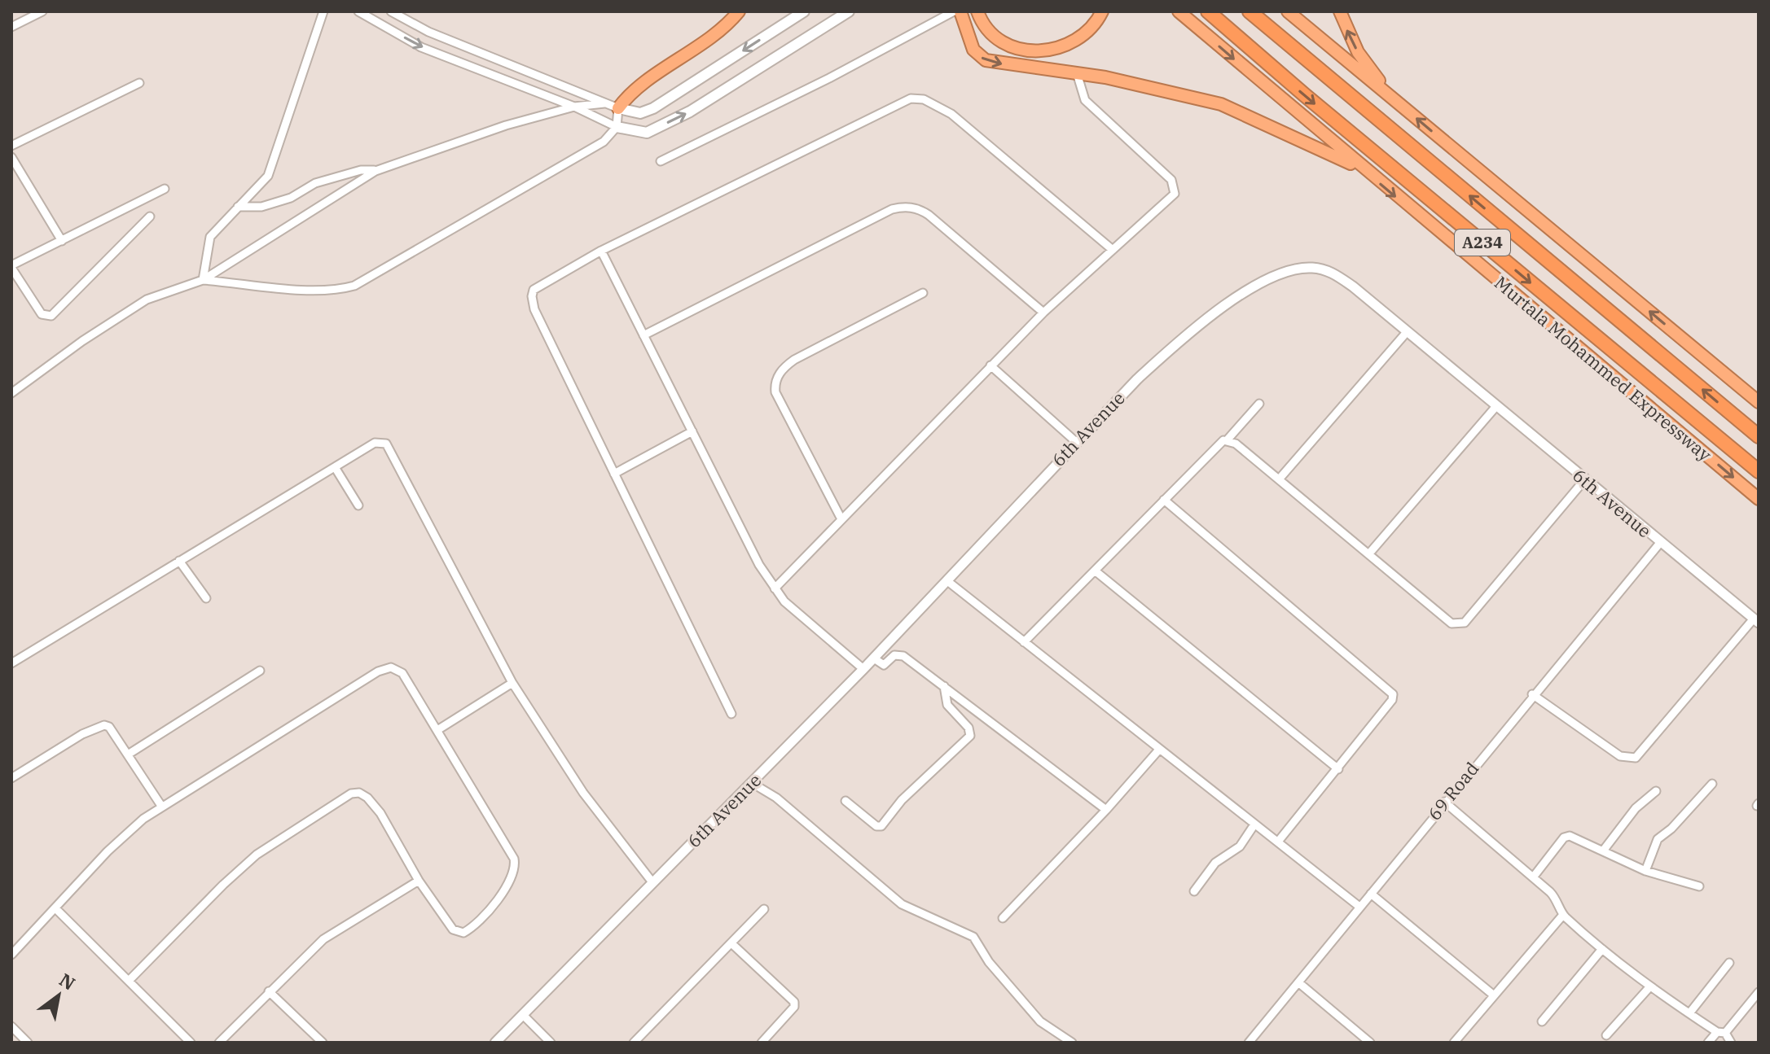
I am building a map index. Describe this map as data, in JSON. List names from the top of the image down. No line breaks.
{"streets":{"highway":["A234","Murtala Mohammed Expressway"],"street":["6th Avenue","69 Road"]},"crossings":[["6th Avenue","69 Road"]],"north":"top right"}
